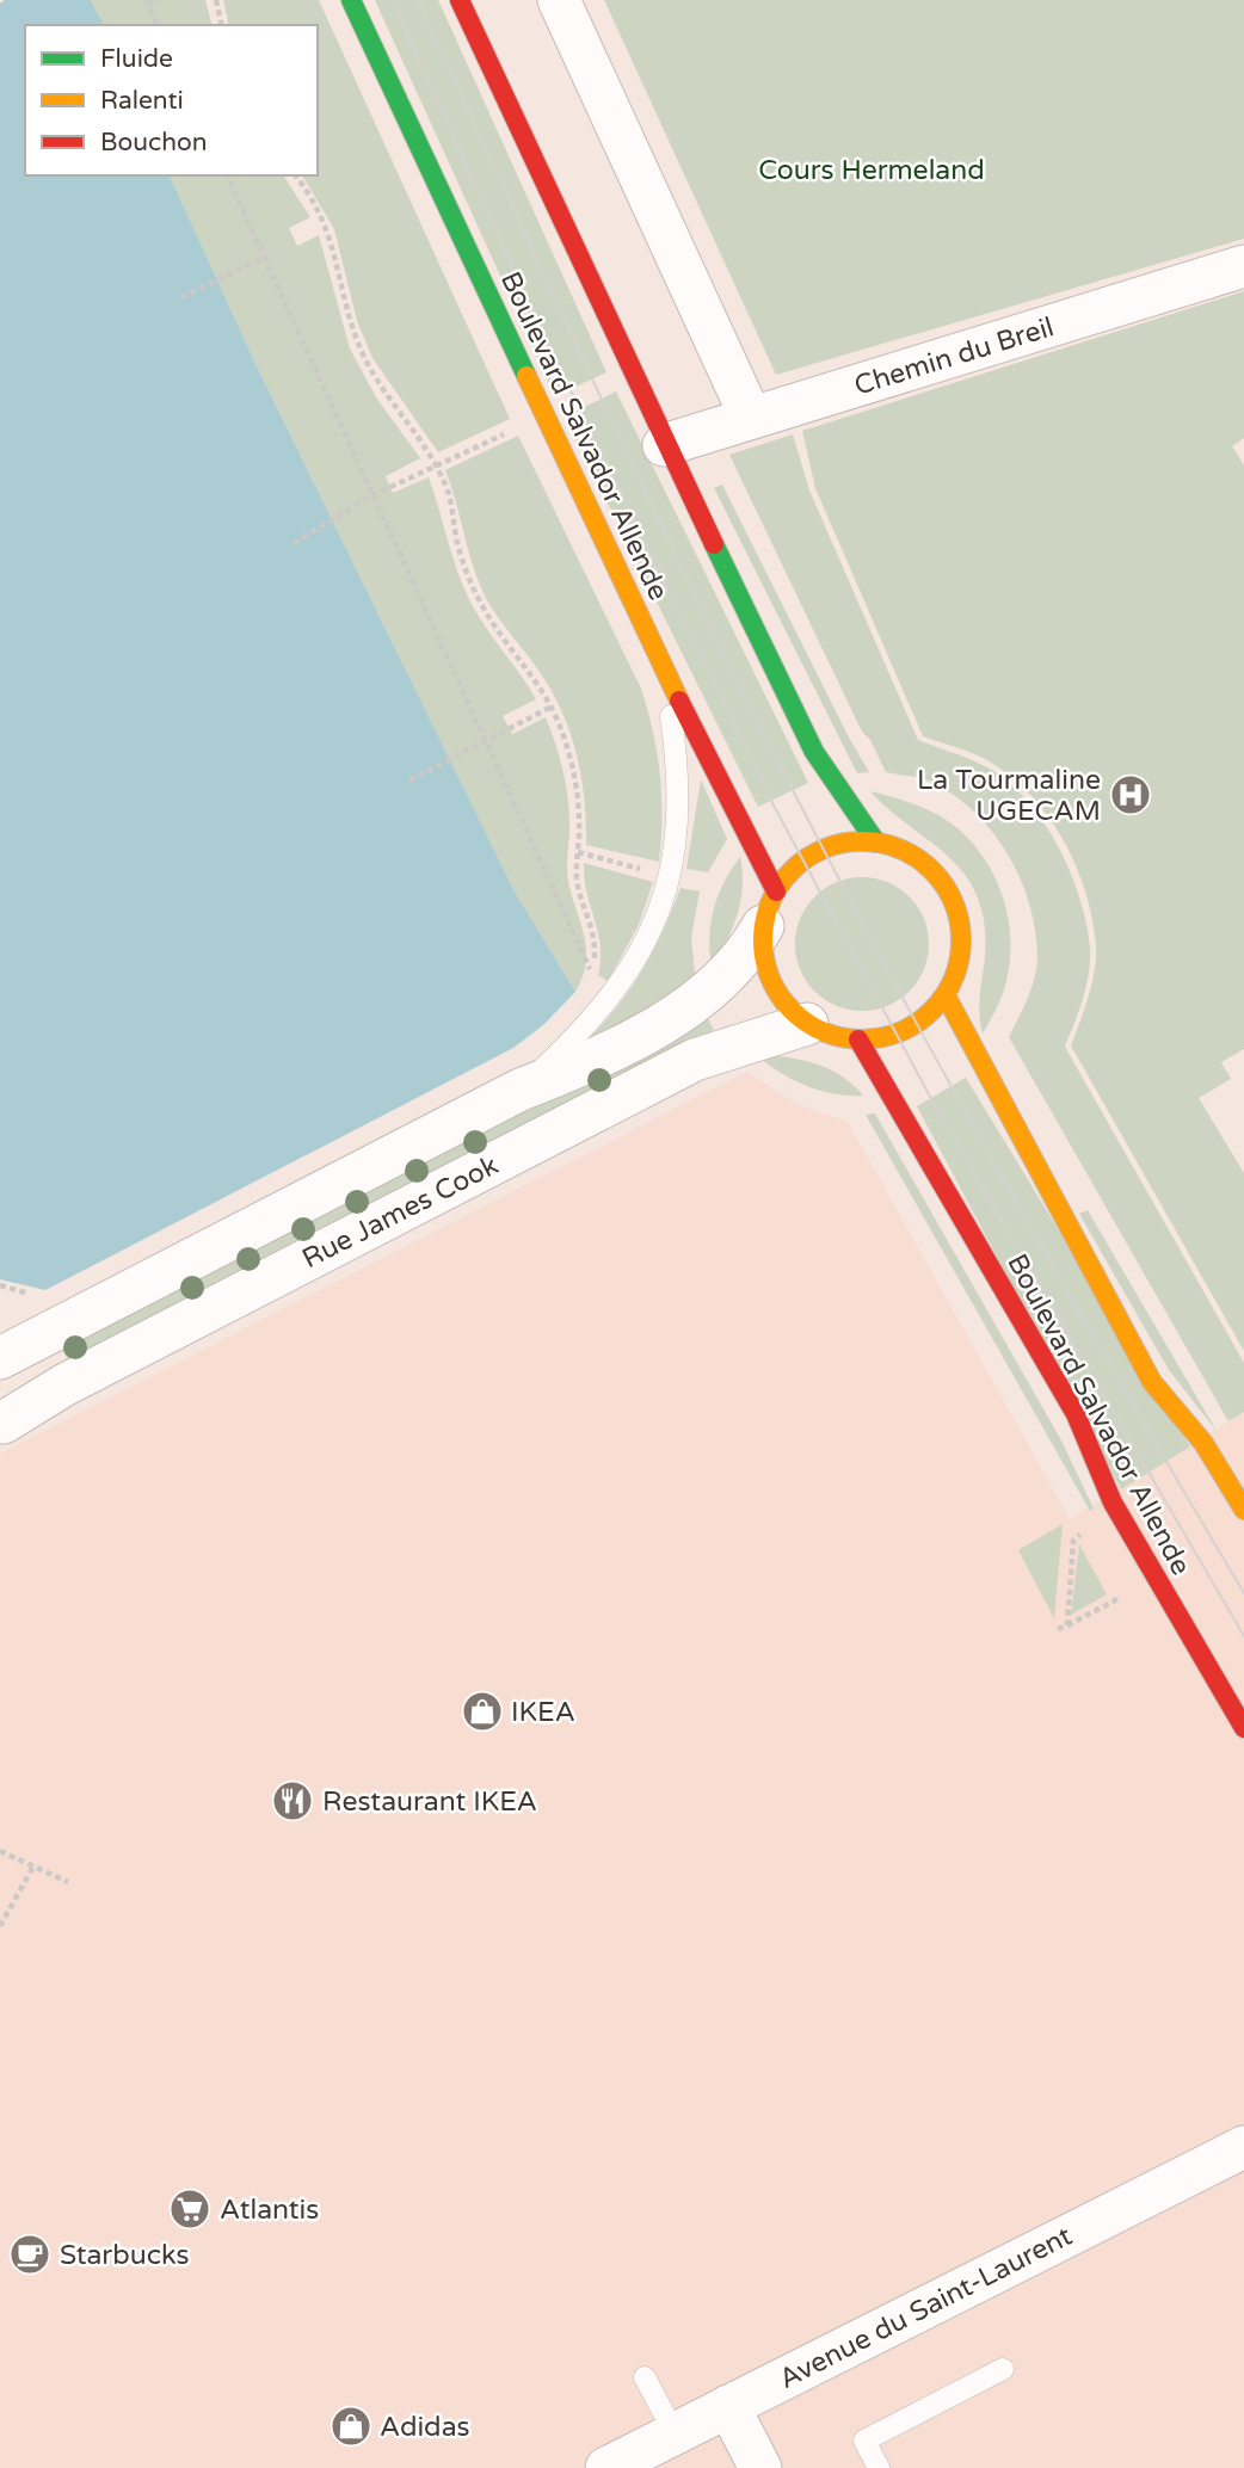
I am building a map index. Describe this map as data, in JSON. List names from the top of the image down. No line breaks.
{"streets":{"street":["Chemin du Breil","Boulevard Salvador Allende","Rue James Cook","Avenue du Saint-Laurent"]},"crossings":[["Boulevard Salvador Allende","Rue James Cook"]],"parks":["Cours Hermeland"],"places":{"hospital":["La Tourmaline UGECAM"],"shop":["IKEA","Adidas"],"restaurant":["Restaurant IKEA"],"supermarket":["Atlantis"],"cafe":["Starbucks"]},"legend":["Fluide","Ralenti","Bouchon"]}
